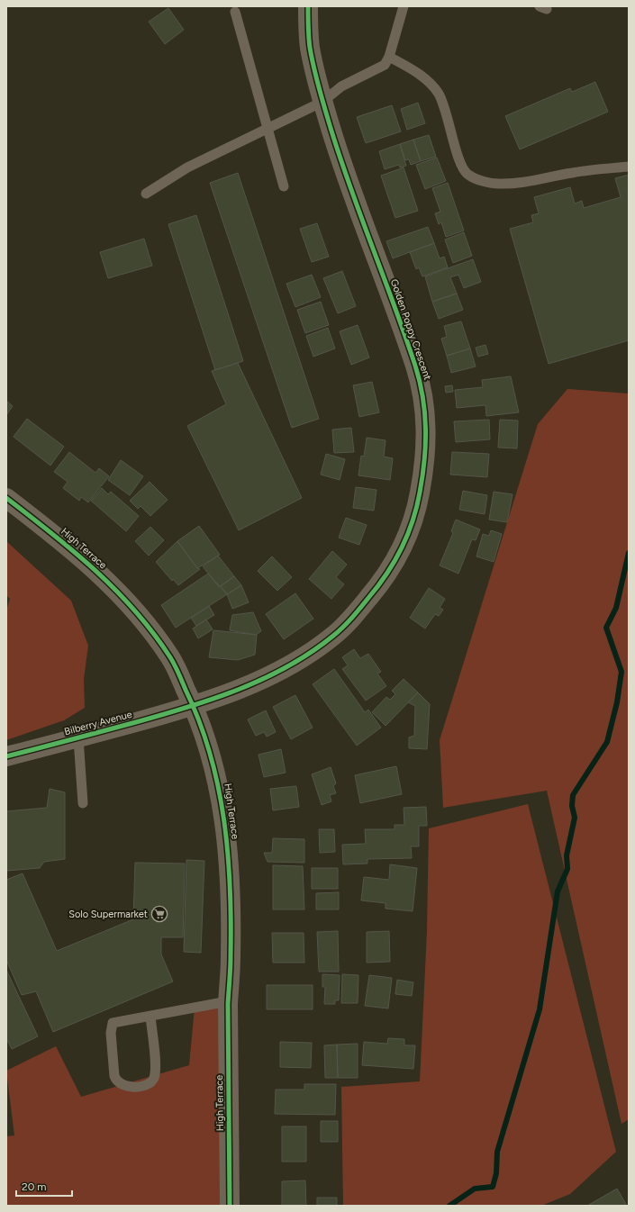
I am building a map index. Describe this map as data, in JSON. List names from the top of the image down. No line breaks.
{"streets":{"street":["Golden Poppy Crescent","High Terrace","Bilberry Avenue"]},"crossings":[["Golden Poppy Crescent","High Terrace"],["Golden Poppy Crescent","Bilberry Avenue"],["High Terrace","Bilberry Avenue"]],"places":{"supermarket":["Solo Supermarket"]},"scale_bar":"20 m"}
